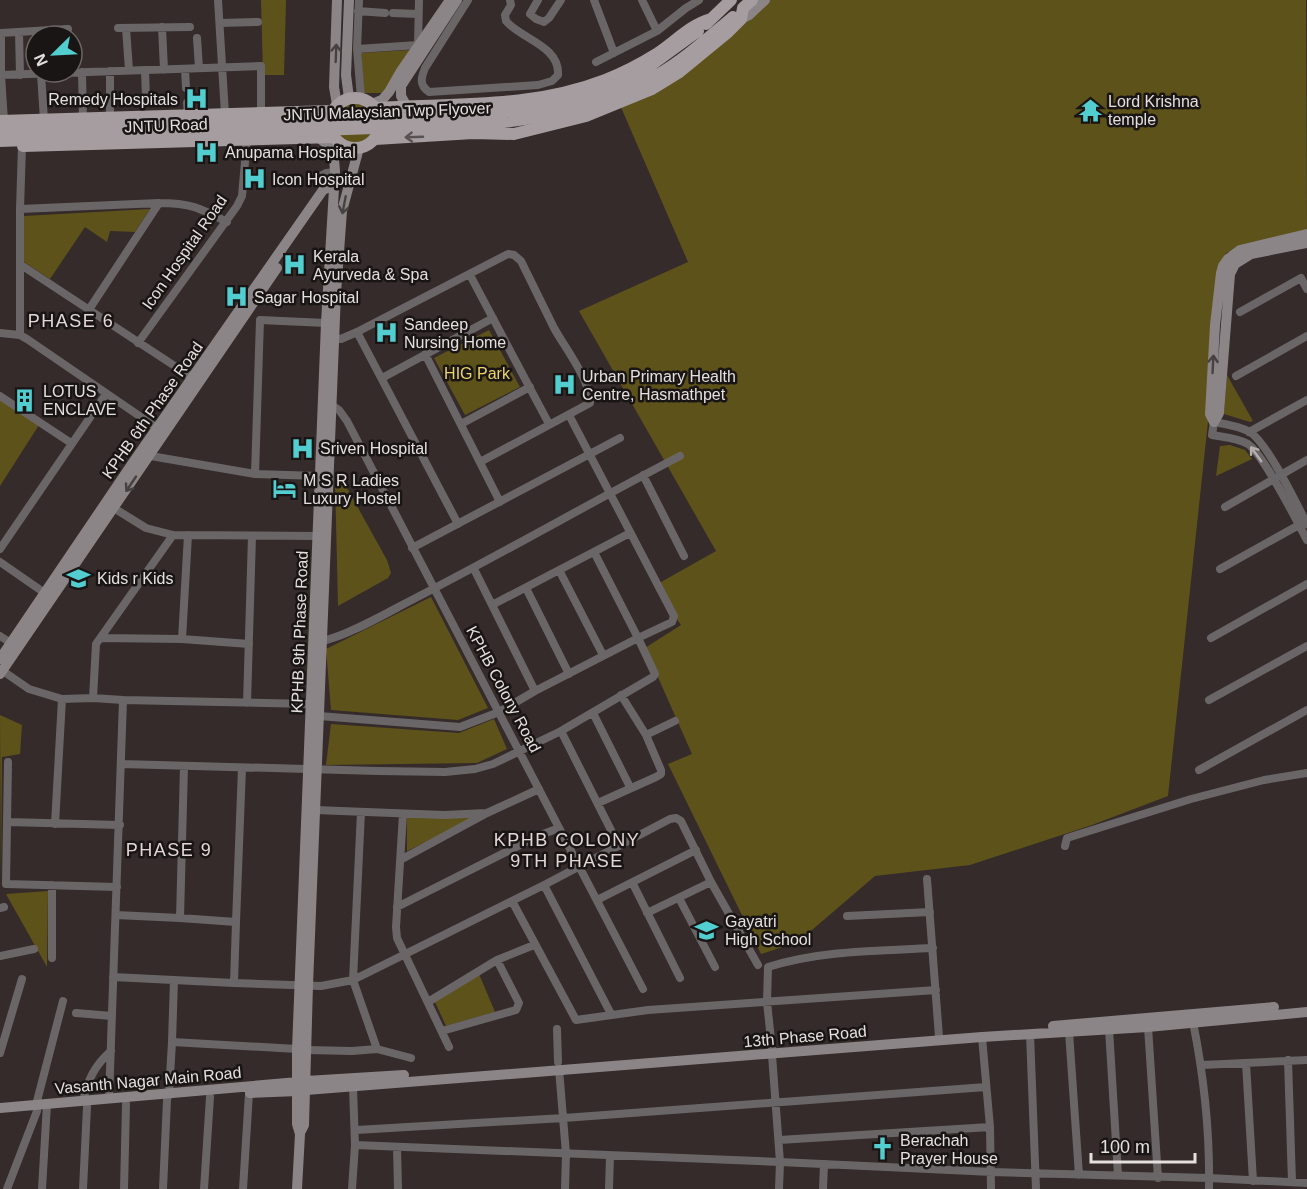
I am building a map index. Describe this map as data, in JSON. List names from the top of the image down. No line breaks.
{"streets":{"main road":["JNTU Malaysian Twp Flyover","JNTU Road"],"street":["Icon Hospital Road","KPHB 6th Phase Road","KPHB 9th Phase Road","KPHB Colony Road","13th Phase Road","Vasanth Nagar Main Road"]},"crossings":[["JNTU Malaysian Twp Flyover","JNTU Road"],["JNTU Road","Icon Hospital Road"],["JNTU Road","KPHB 9th Phase Road"],["KPHB 6th Phase Road","KPHB 9th Phase Road"],["KPHB 9th Phase Road","KPHB Colony Road"],["KPHB 9th Phase Road","13th Phase Road"],["KPHB 9th Phase Road","Vasanth Nagar Main Road"],["13th Phase Road","Vasanth Nagar Main Road"]],"districts":["PHASE 6","KPHB COLONY 9TH PHASE","PHASE 9"],"parks":["HIG Park"],"places":{"hospital":["Remedy Hospitals","Anupama Hospital","Icon Hospital","Kerala Ayurveda & Spa","Sagar Hospital","Sandeep Nursing Home","Urban Primary Health Centre, Hasmathpet","Sriven Hospital"],"temple":["Lord Krishna temple"],"building":["LOTUS ENCLAVE"],"hotel":["M S R Ladies Luxury Hostel"],"school or university":["Kids r Kids","Gayatri High School"],"church":["Berachah Prayer House"]},"scale_bar":"100 m","north":"bottom left"}
